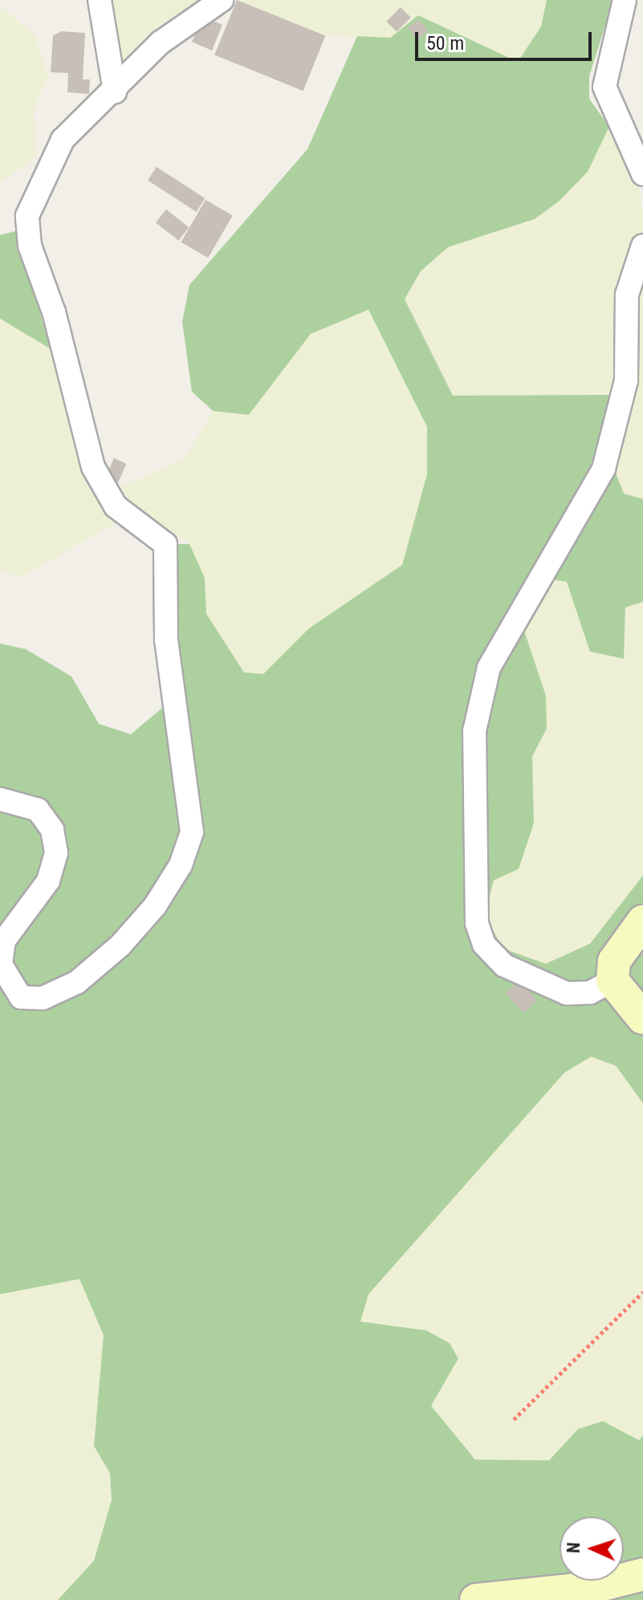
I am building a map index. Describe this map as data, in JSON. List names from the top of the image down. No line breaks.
{"scale_bar":"50 m","north":"left"}
